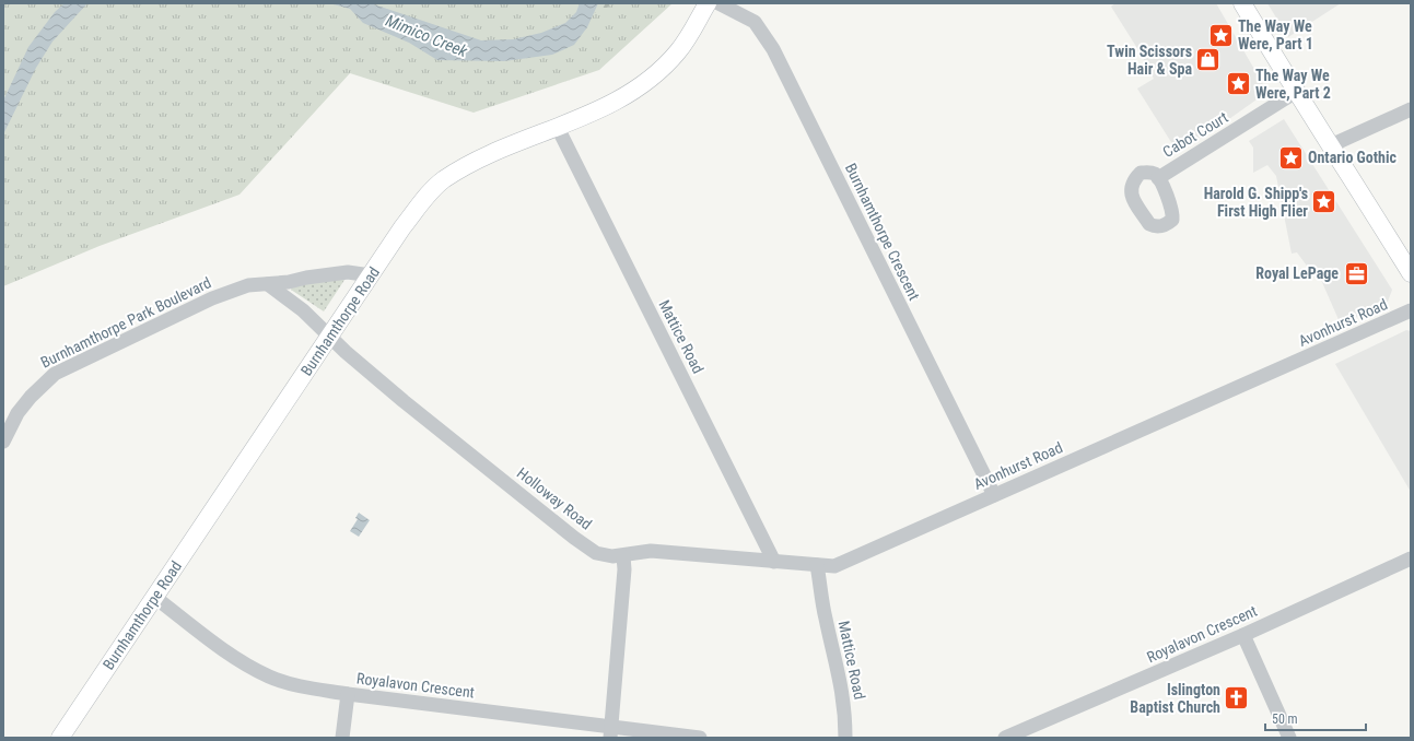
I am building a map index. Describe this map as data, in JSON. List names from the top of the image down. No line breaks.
{"streets":{"main road":["Burnhamthorpe Road"],"street":["Cabot Court","Burnhamthorpe Crescent","Burnhamthorpe Park Boulevard","Avonhurst Road","Mattice Road","Holloway Road","Royalavon Crescent"]},"crossings":[["Burnhamthorpe Crescent","Avonhurst Road"],["Burnhamthorpe Road","Burnhamthorpe Park Boulevard"],["Burnhamthorpe Road","Mattice Road"],["Burnhamthorpe Road","Holloway Road"],["Burnhamthorpe Road","Royalavon Crescent"],["Avonhurst Road","Mattice Road"],["Avonhurst Road","Holloway Road"]],"water":["Mimico Creek"],"places":{"place":["The Way We Were, Part 1","The Way We Were, Part 2","Ontario Gothic","Harold G. Shipp's First High Flier"],"shop":["Twin Scissors Hair & Spa"],"office":["Royal LePage"],"church":["Islington Baptist Church"]},"scale_bar":"50 m"}
